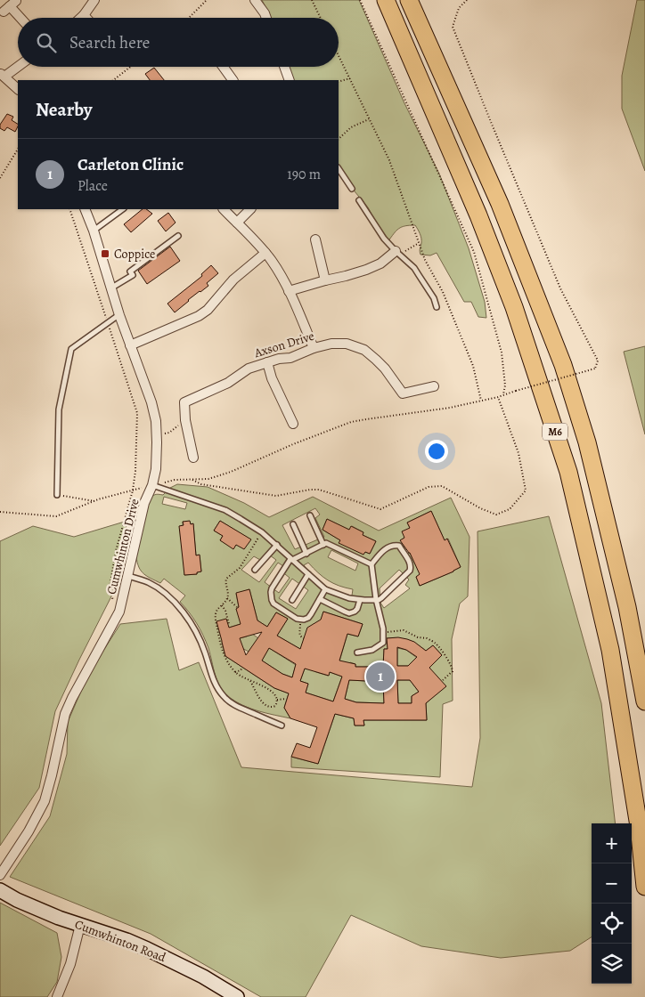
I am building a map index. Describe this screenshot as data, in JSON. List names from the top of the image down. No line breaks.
{"streets":{"highway":["M6"],"street":["Axson Drive","Cumwhinton Drive","Cumwhinton Road"]},"places":{"transit":["Coppice"]},"page":{"search":"Search here","heading":"Nearby","list":[{"mark":"1","name":"Carleton Clinic","note":"Place","value":"190 m"}],"pins":"1","map_buttons":["+","−"]}}
